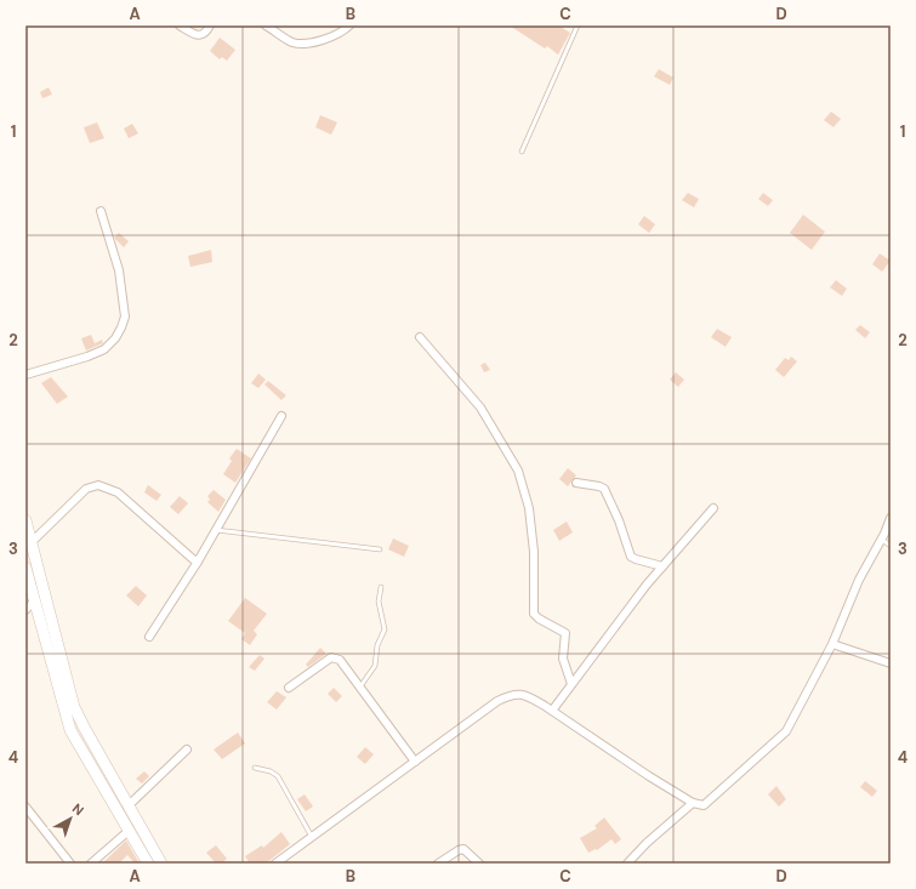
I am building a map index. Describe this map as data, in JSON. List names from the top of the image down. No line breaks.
{"north":"top right","grid":{"columns":["A","B","C","D"],"rows":["1","2","3","4"]}}
